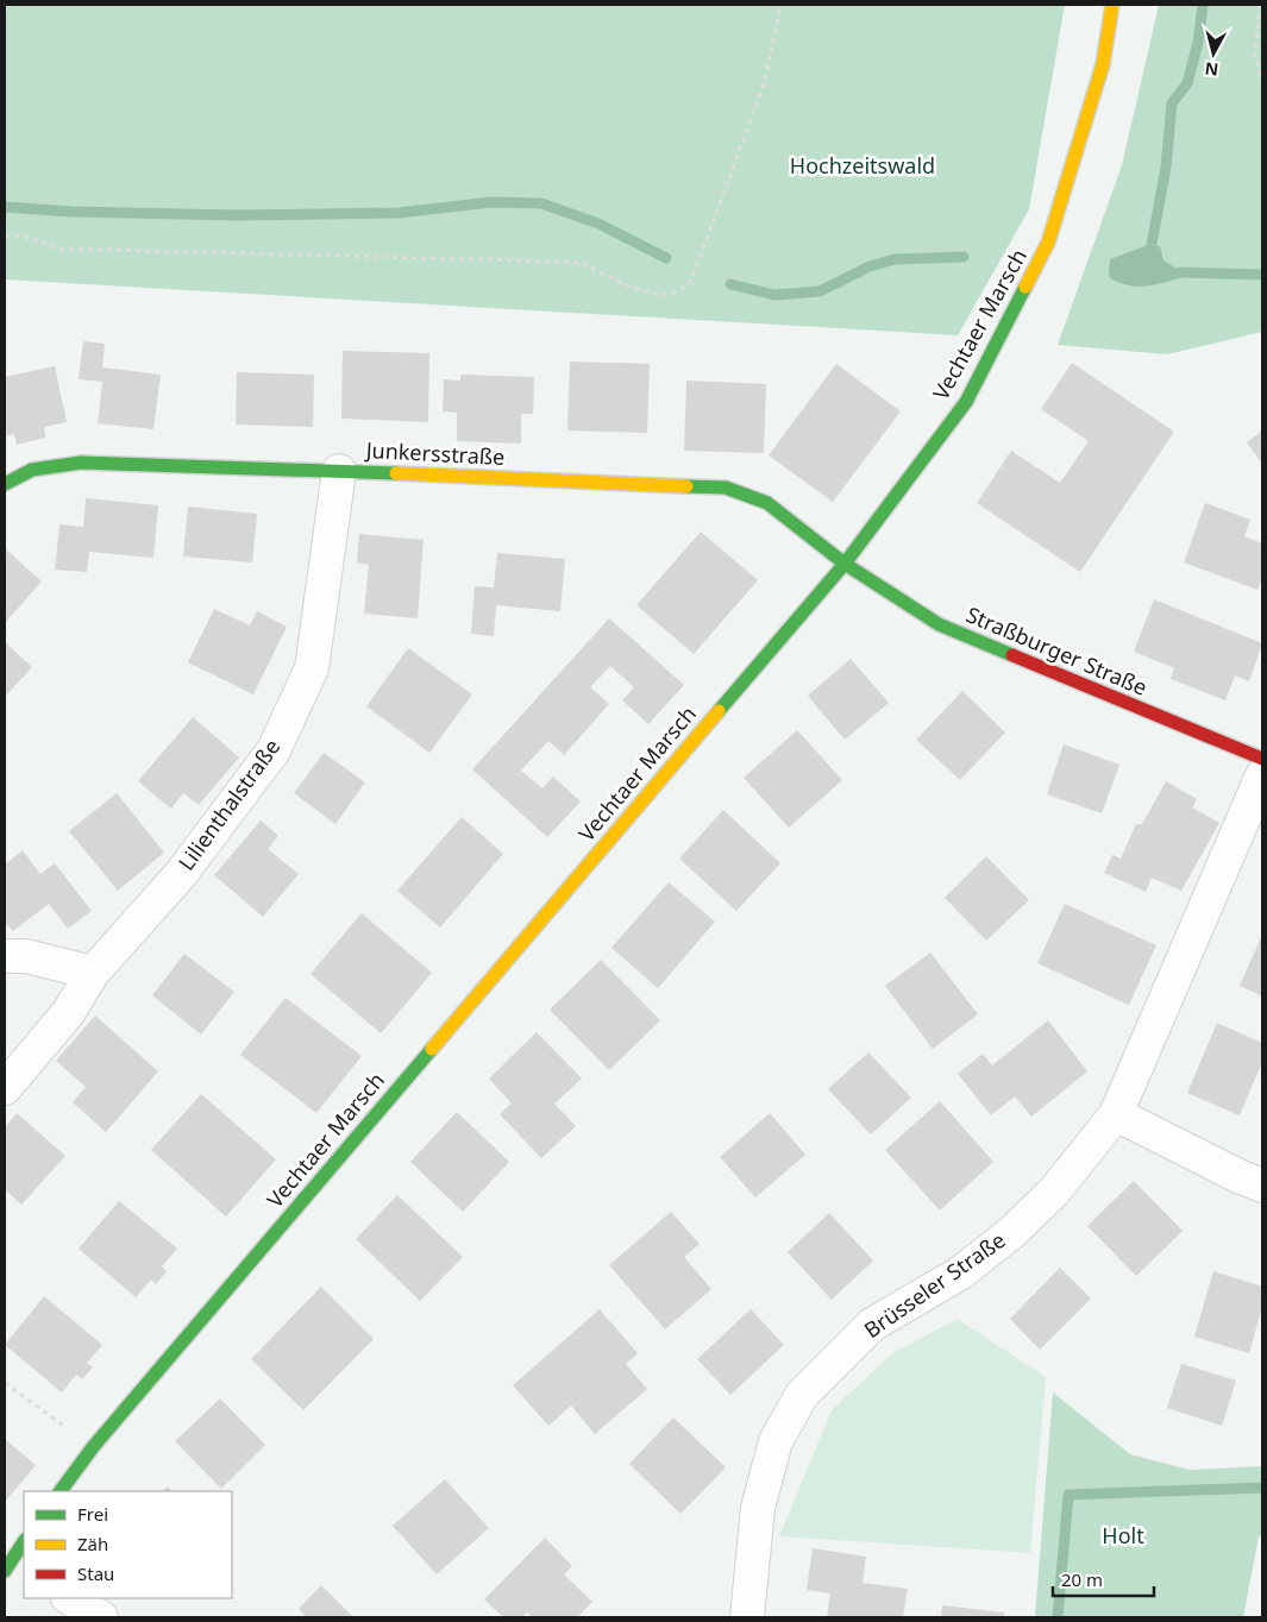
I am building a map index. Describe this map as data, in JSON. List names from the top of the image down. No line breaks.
{"streets":{"street":["Vechtaer Marsch","Junkersstraße","Straßburger Straße","Lilienthalstraße","Brüsseler Straße"]},"crossings":[["Vechtaer Marsch","Junkersstraße"],["Vechtaer Marsch","Straßburger Straße"],["Junkersstraße","Straßburger Straße"],["Junkersstraße","Lilienthalstraße"]],"parks":["Hochzeitswald","Holt"],"legend":["Frei","Zäh","Stau"],"scale_bar":"20 m","north":"bottom"}
